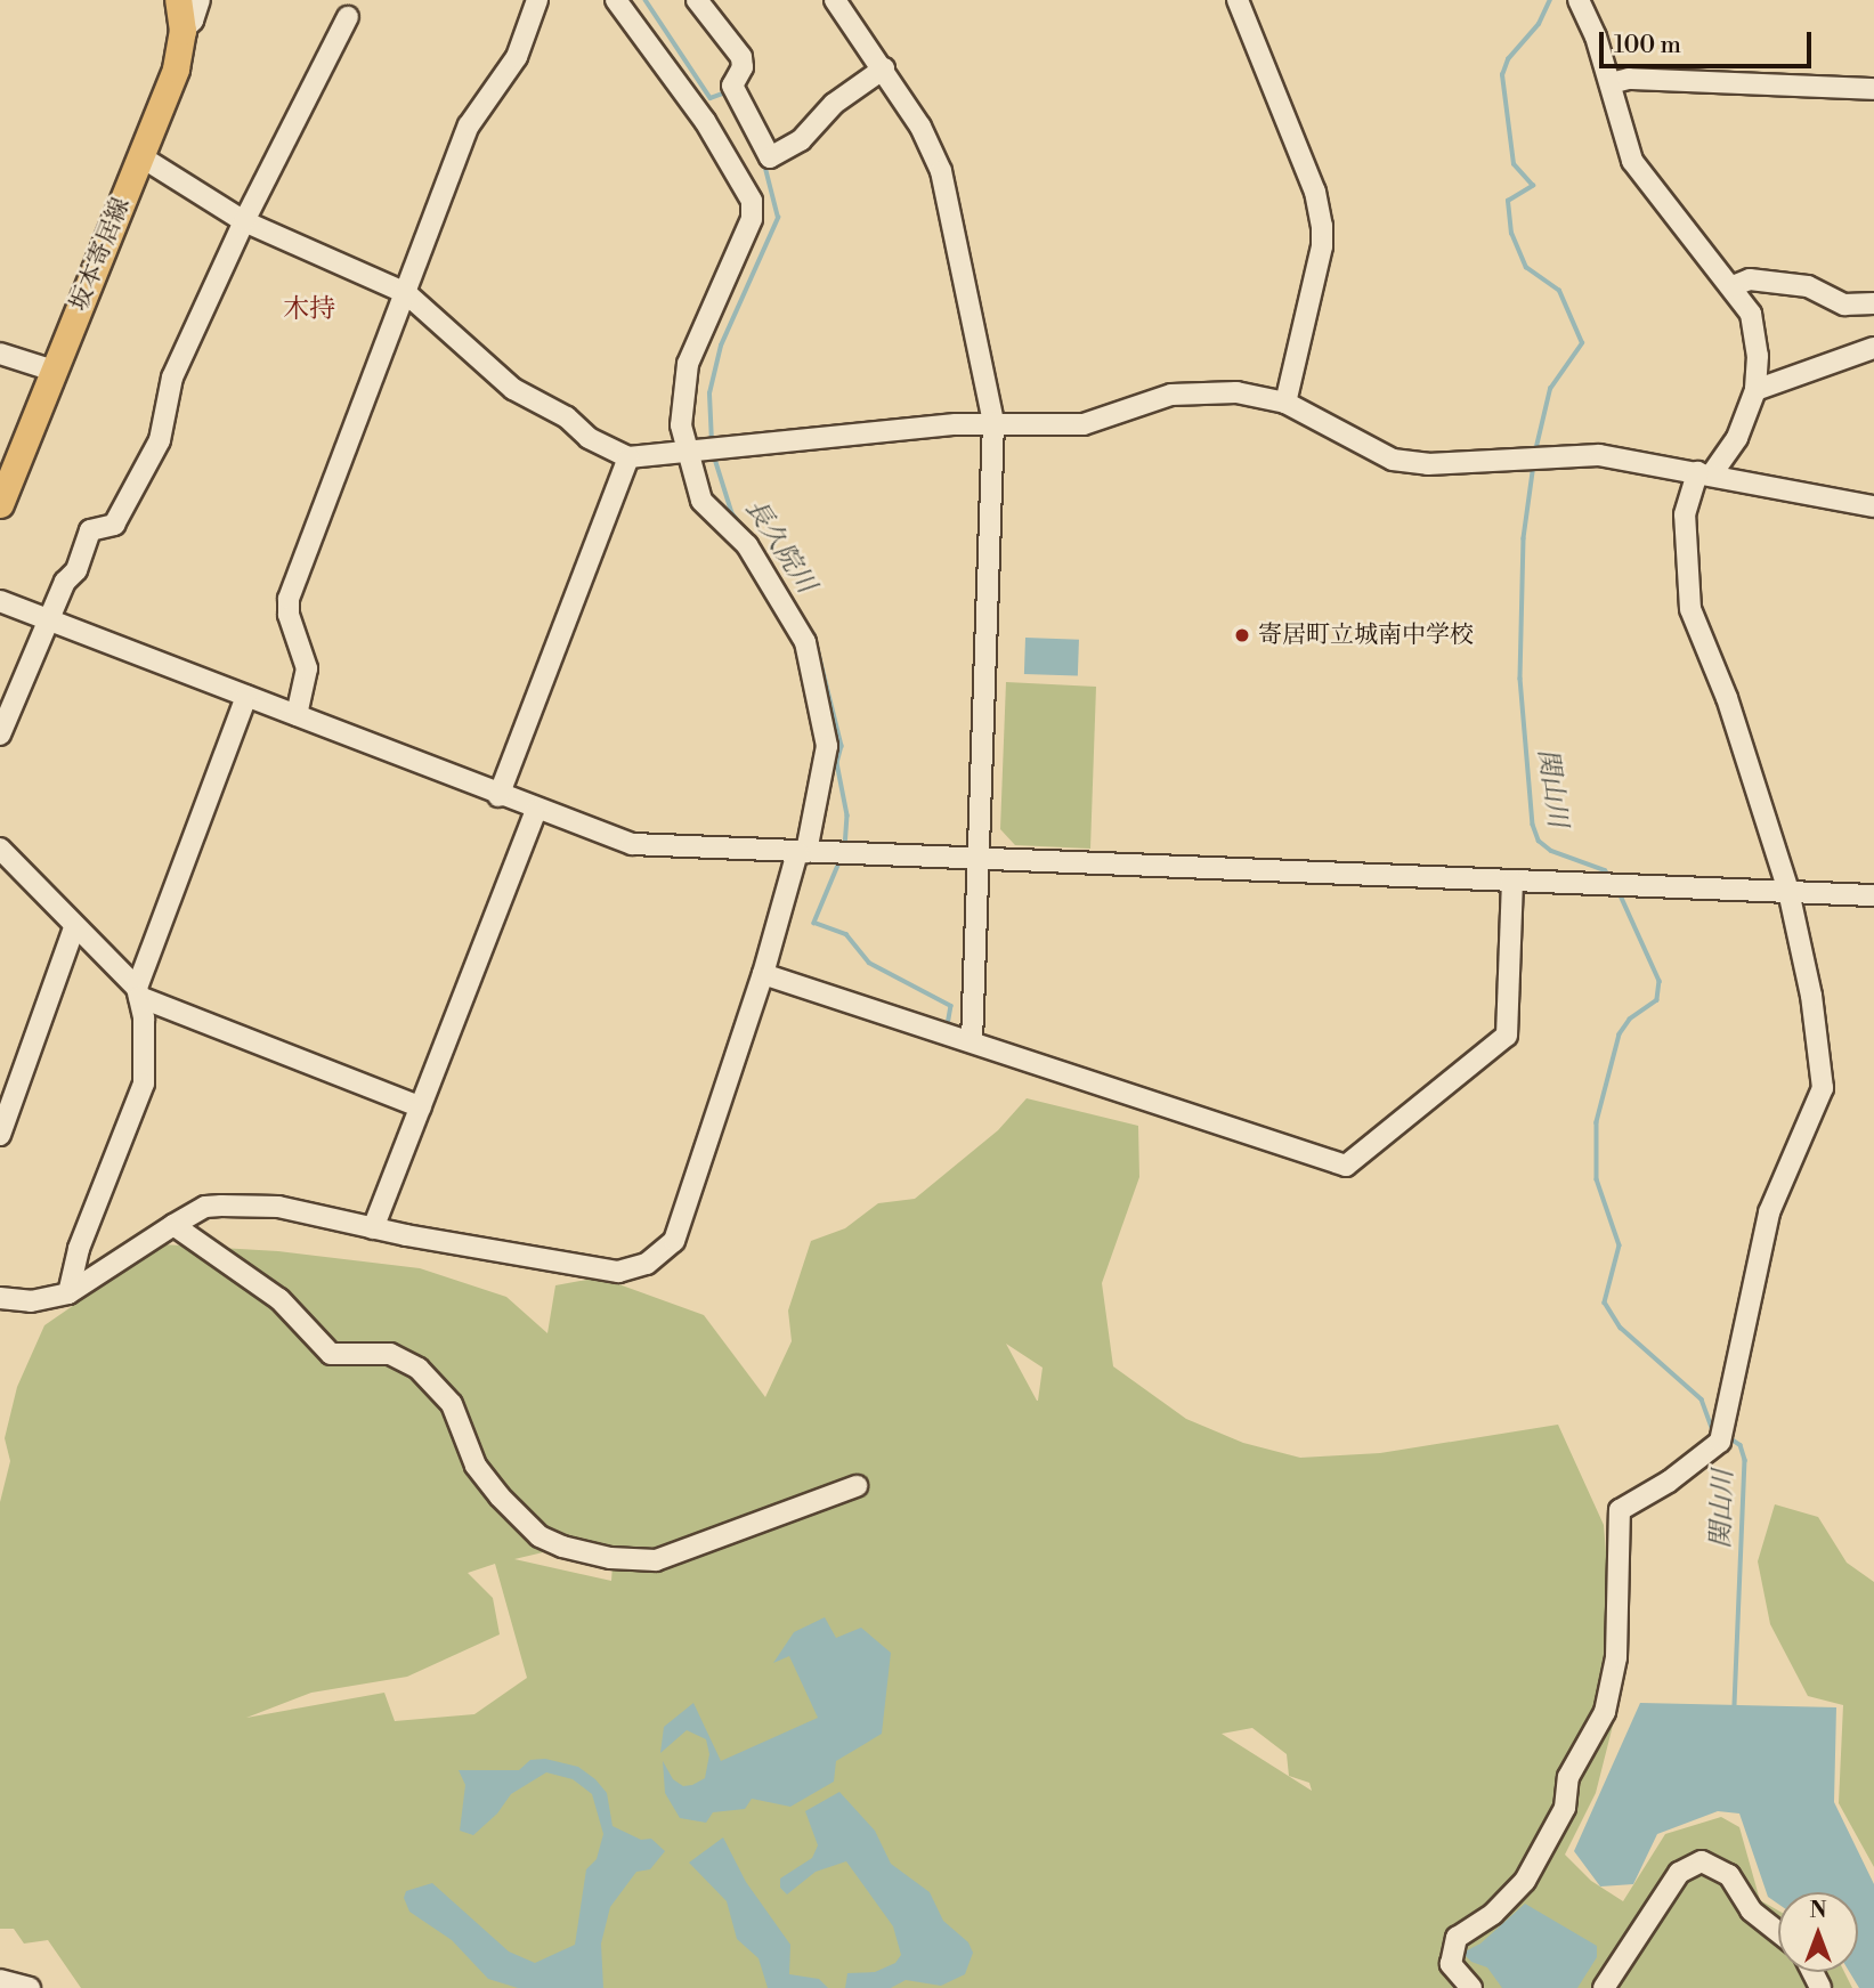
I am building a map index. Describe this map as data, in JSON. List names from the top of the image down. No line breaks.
{"streets":{"main road":["坂本寄居線"]},"districts":["木持"],"water":["長久院川","関山川"],"places":["寄居町立城南中学校"],"scale_bar":"100 m","north":"top"}
